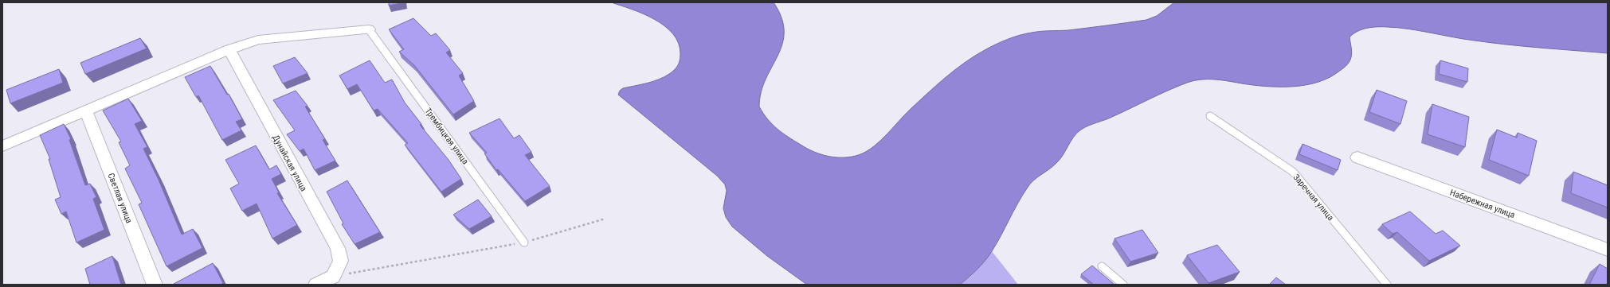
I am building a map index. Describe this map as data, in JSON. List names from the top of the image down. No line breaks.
{"streets":{"street":["Дунайская улица","Светлая улица","Набережная улица"],"lane":["Трембицкая улица","Заречная улица"]}}
